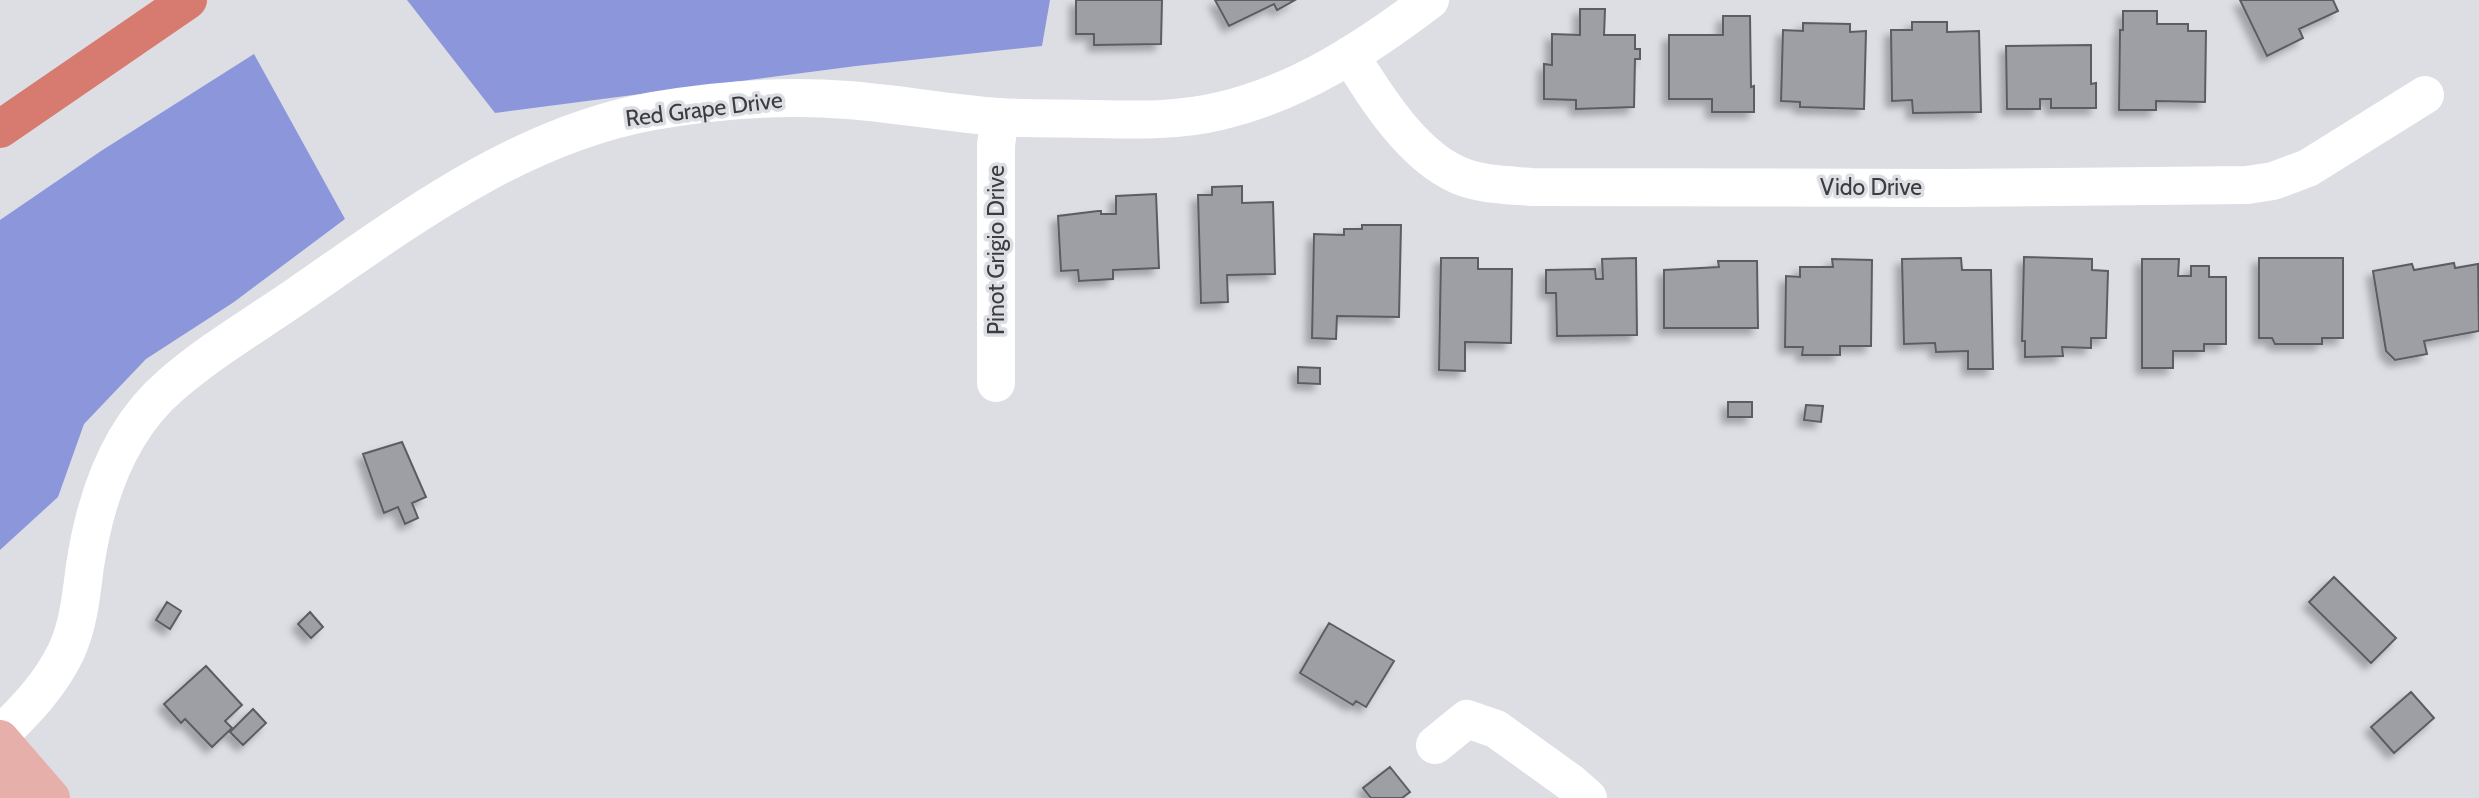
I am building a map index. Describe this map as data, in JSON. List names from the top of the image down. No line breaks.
{"streets":{"street":["Red Grape Drive","Vido Drive","Pinot Grigio Drive"]},"crossings":[["Red Grape Drive","Vido Drive"],["Red Grape Drive","Pinot Grigio Drive"]]}
